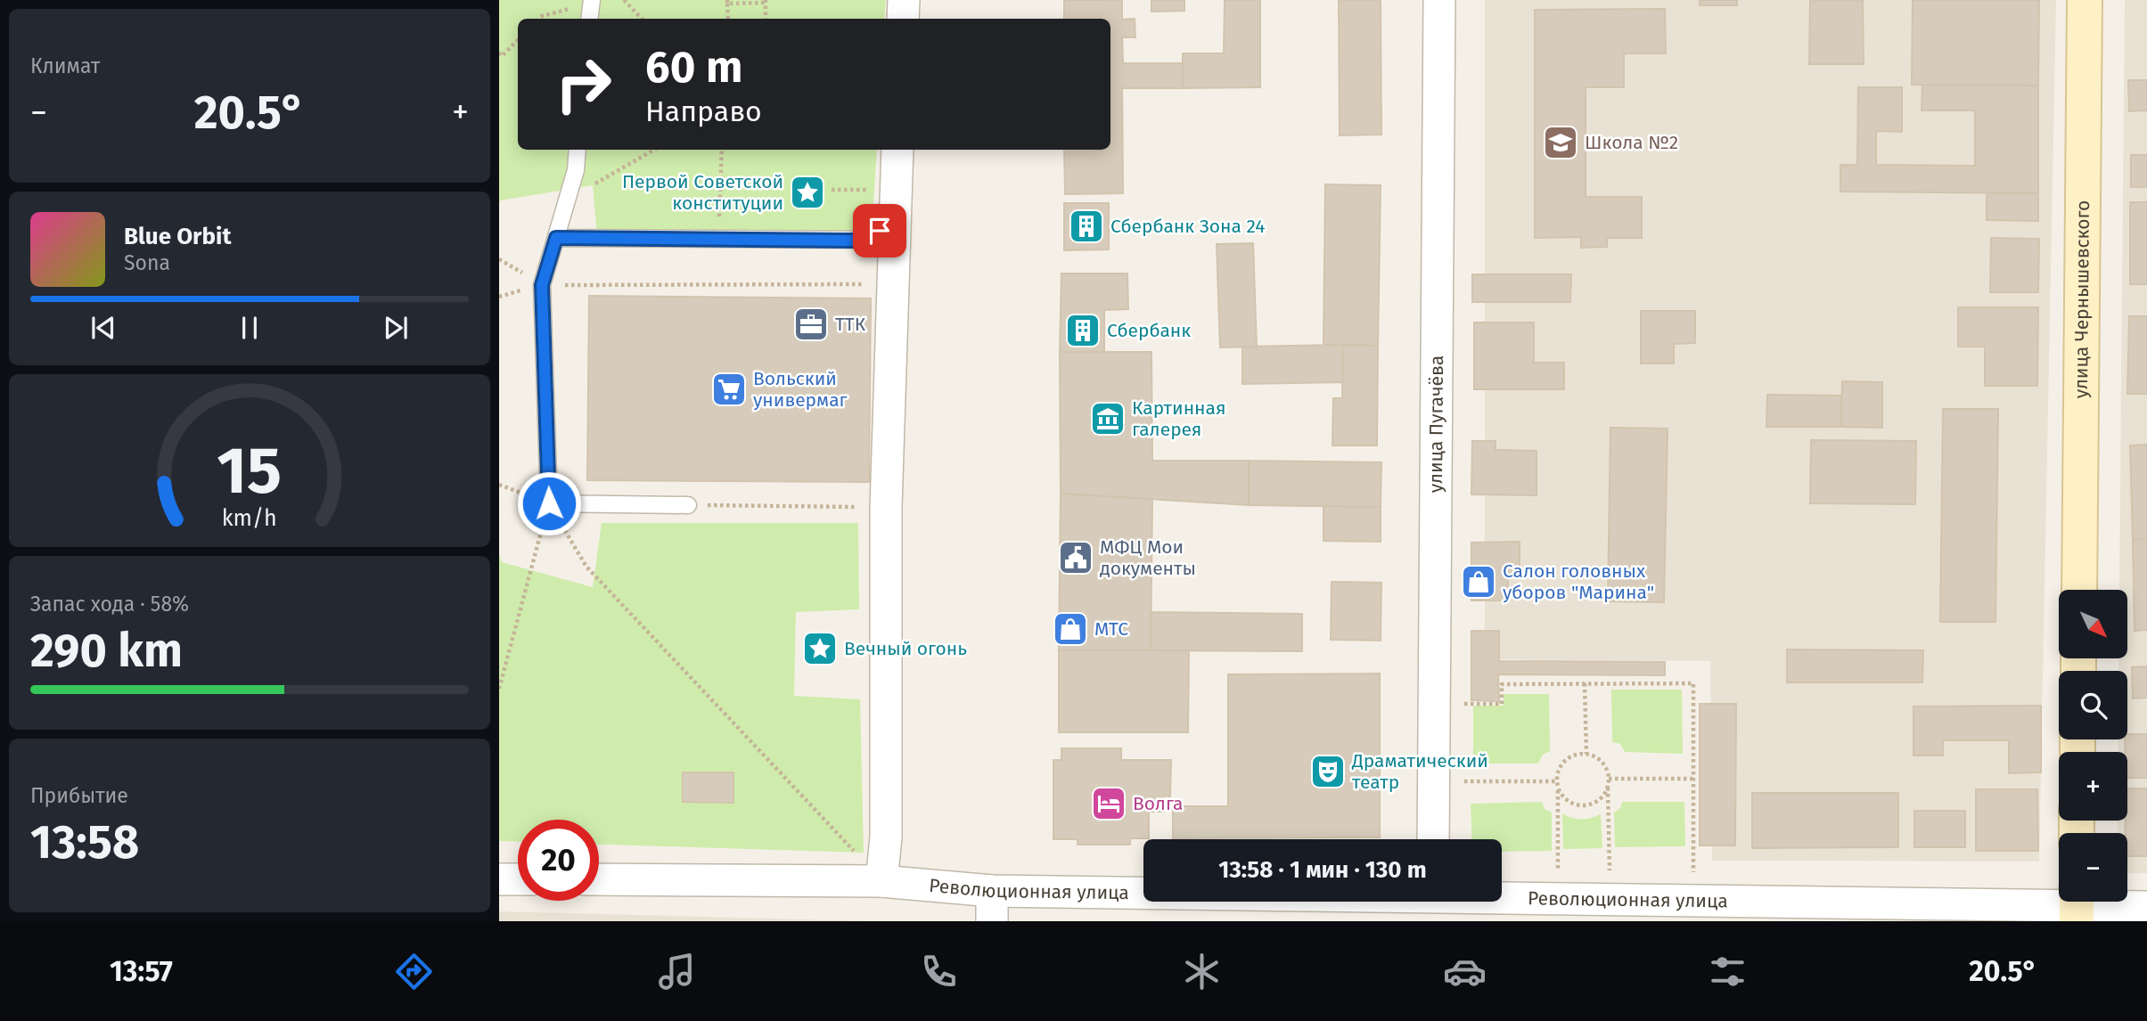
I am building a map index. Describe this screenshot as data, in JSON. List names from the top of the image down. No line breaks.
{"streets":{"street":["улица Чернышевского","улица Пугачёва","Революционная улица"]},"places":{"school or university":["Школа №2"],"place":["Первой Советской конституции","Вечный огонь"],"building":["Сбербанк Зона 24","Сбербанк"],"office":["ТТК"],"supermarket":["Вольский универмаг"],"museum":["Картинная галерея"],"public building":["МФЦ Мои документы"],"shop":["Салон головных уборов \"Марина\"","МТС"],"theatre":["Драматический театр"],"hotel":["Волга"]},"north":"bottom right","page":{"tile":["Климат",["Запас хода · 58%","290 km"],["Прибытие","13:58"]],"turn":["60 m","Направо"],"heat":["−","20.5°","+"],"song":["Blue Orbit","Sona"],"map_buttons":["+","−"],"limit":"20","trip":"13:58 · 1 мин · 130 m","tabs":["13:57","20.5°"],"gauge":["15","km/h"]}}
